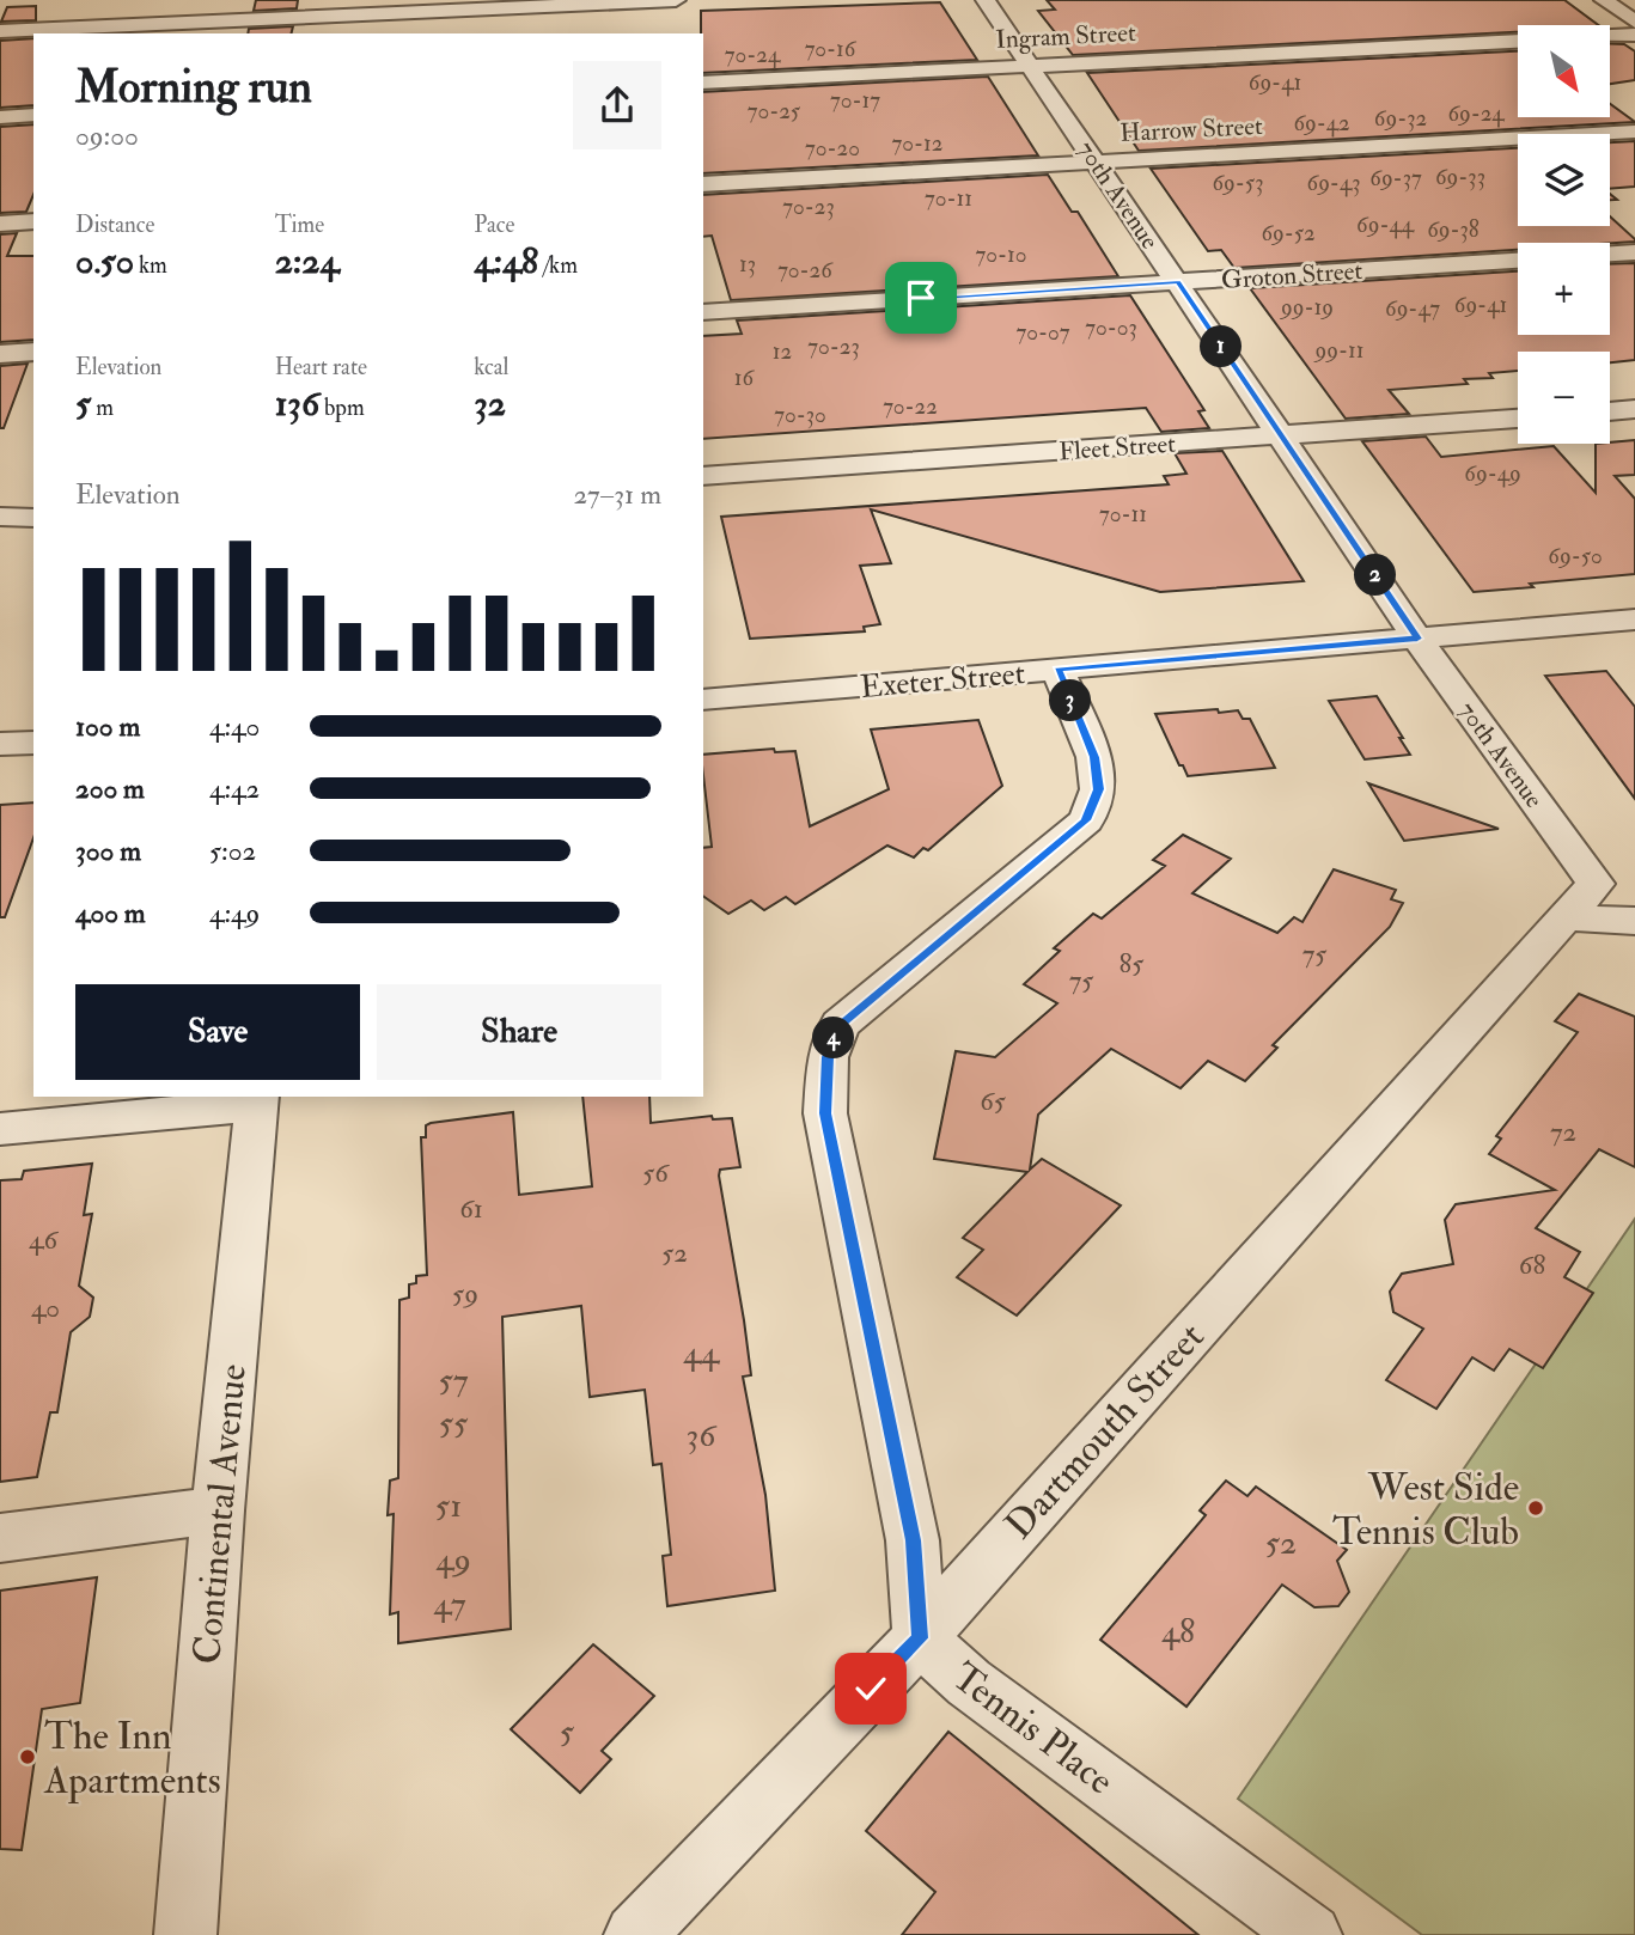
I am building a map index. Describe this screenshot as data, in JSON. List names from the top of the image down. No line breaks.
{"streets":{"street":["Ingram Street","Harrow Street","70th Avenue","Groton Street","Fleet Street","Exeter Street","Dartmouth Street","Continental Avenue","Tennis Place"]},"crossings":[["Ingram Street","70th Avenue"],["Harrow Street","70th Avenue"],["70th Avenue","Groton Street"],["70th Avenue","Fleet Street"],["70th Avenue","Exeter Street"],["70th Avenue","Dartmouth Street"],["Dartmouth Street","Tennis Place"]],"places":["West Side Tennis Club","The Inn Apartments"],"house_numbers":["70-16","70-24","69-41","70-17","70-25","69-24","69-32","69-42","70-12","70-20","69-33","69-37","69-53","69-43","70-11","70-23","69-44","69-38","69-52","70-10","13","70-26","69-41","99-19","69-47","70-03","70-07","70-23","99-11","12","16","70-22","70-30","69-49","70-11","69-50","75","85","75","65","72","56","61","46","52","68","59","40","44","57","55","36","51","52","49","47","48","5"],"north":"bottom right","page":{"map_buttons":["+","−"],"heading":["Morning run","09:00"],"stats":[["Distance","0.50 km"],["Time","2:24"],["Pace","4:48 /km"],["Elevation","5 m"],["Heart rate","136 bpm"],["kcal","32"]],"pins":["1","2","3","4"],"chart":["Elevation","27–31 m"],"list":[{"name":"100 m","note":"4:40"},{"name":"200 m","note":"4:42"},{"name":"300 m","note":"5:02"},{"name":"400 m","note":"4:49"}],"buttons":["Save","Share"]}}
